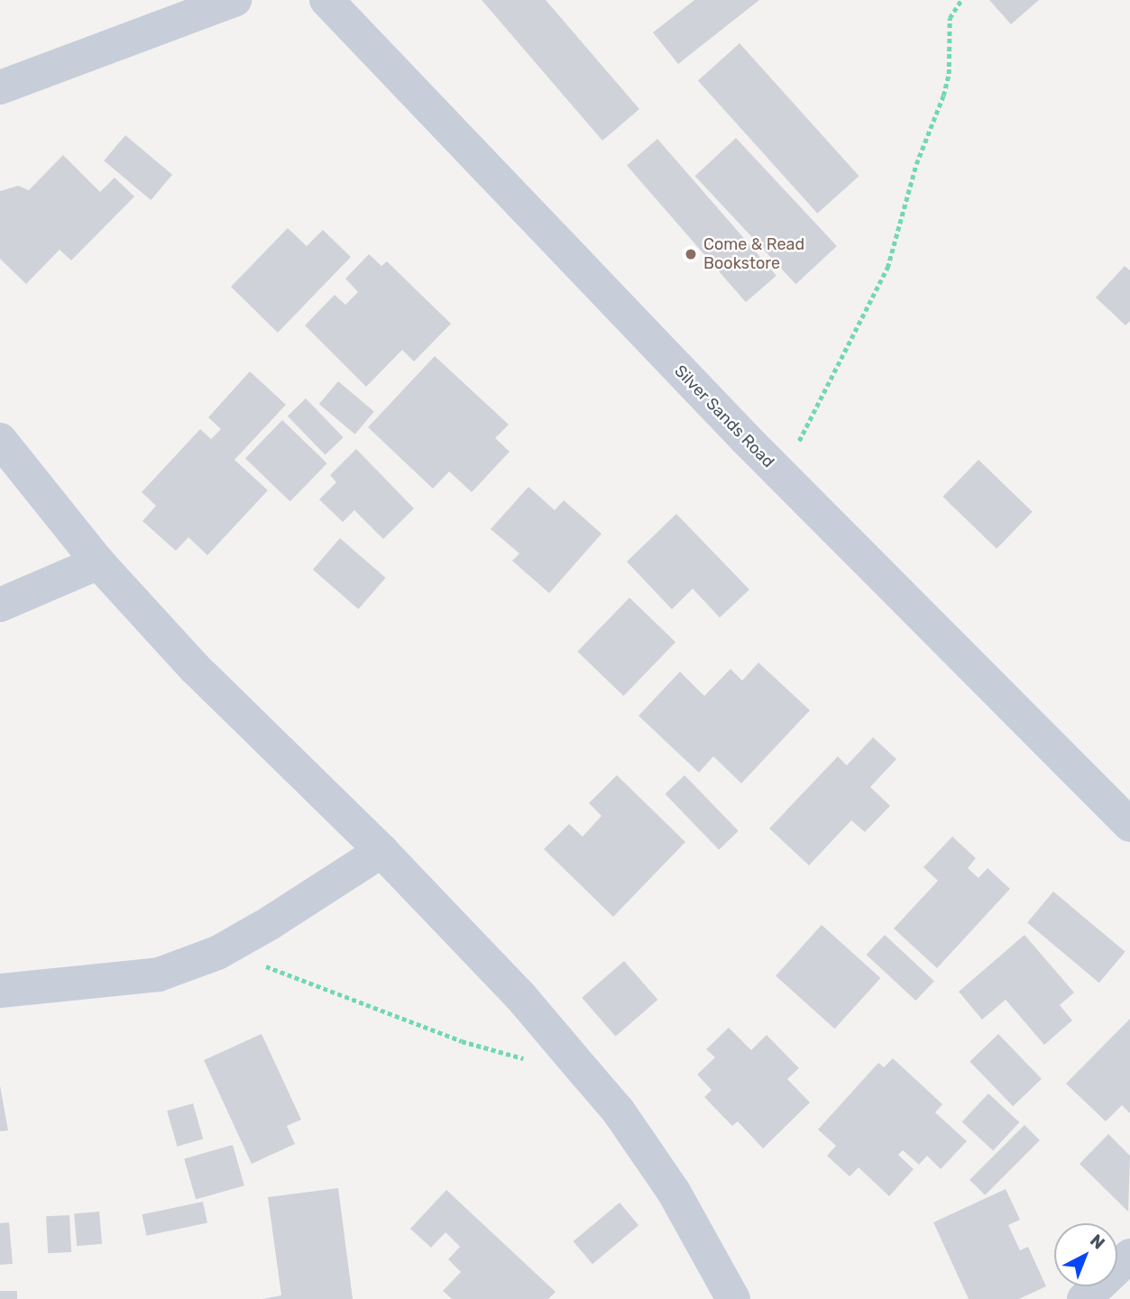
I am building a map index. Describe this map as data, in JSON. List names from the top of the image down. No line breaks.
{"streets":{"street":["Silver Sands Road"]},"places":["Come & Read Bookstore"],"north":"top right"}
